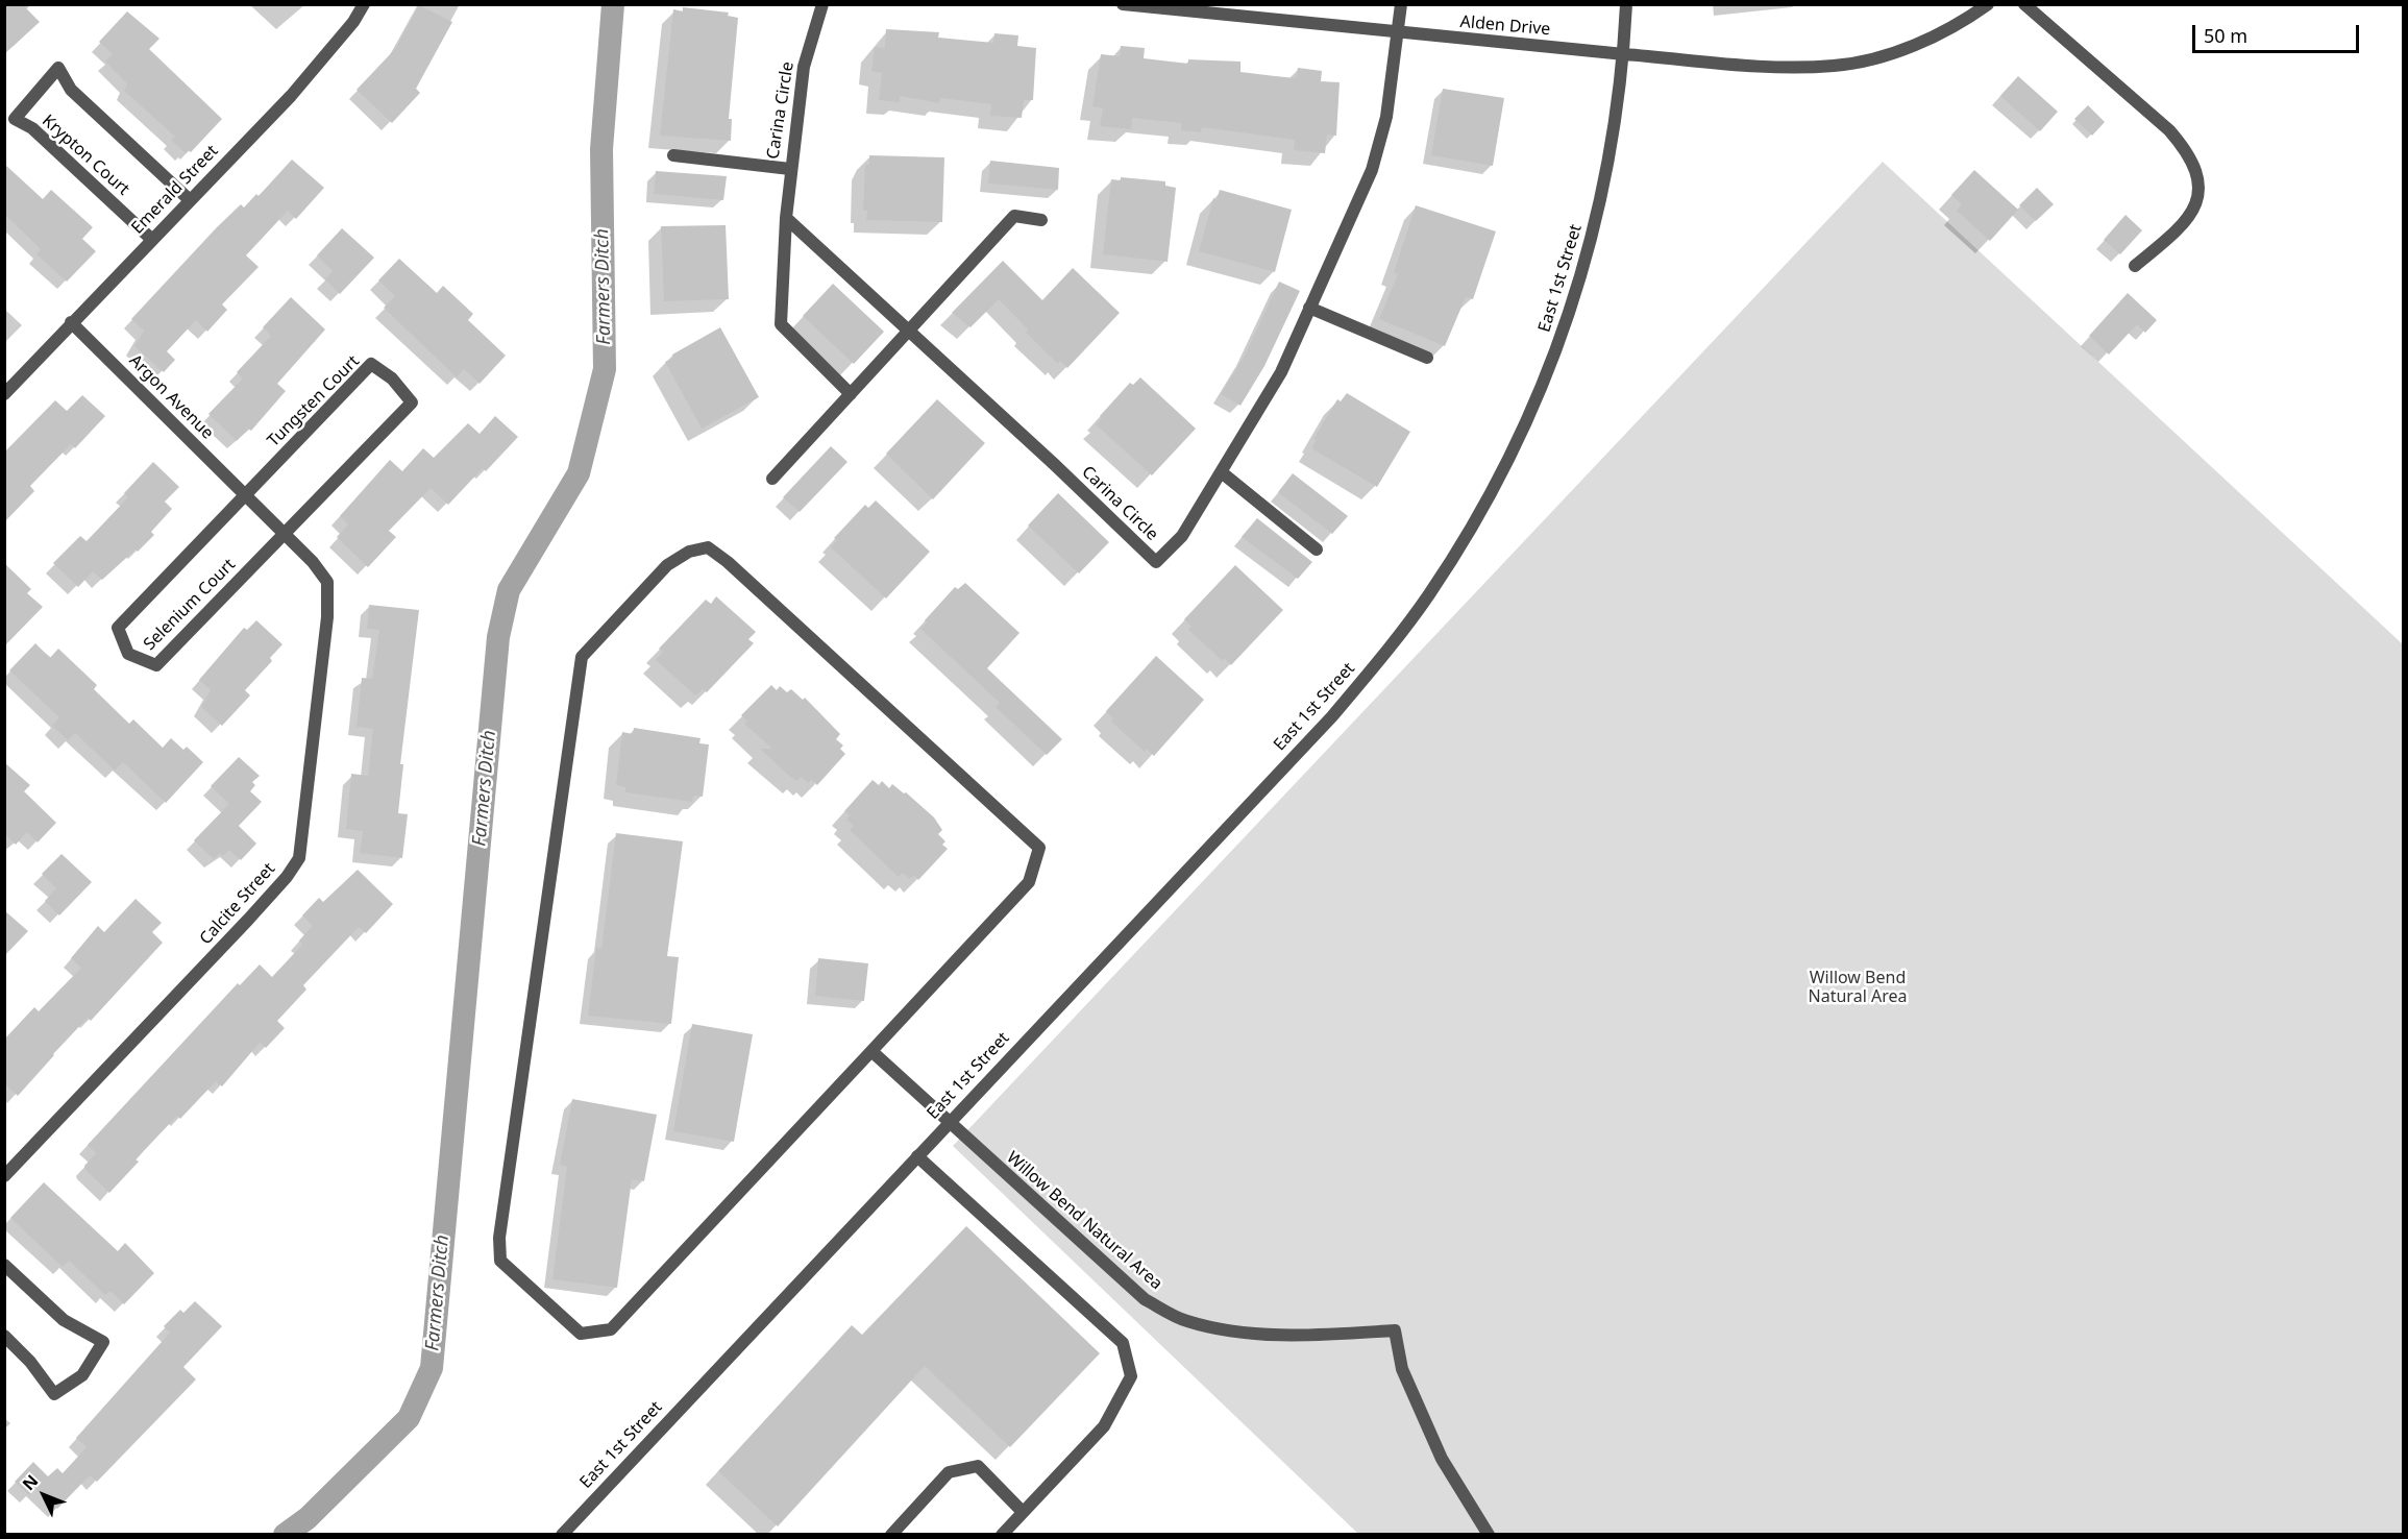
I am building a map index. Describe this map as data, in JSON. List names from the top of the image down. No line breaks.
{"streets":{"street":["Alden Drive","Carina Circle","Krypton Court","Emerald Street","East 1st Street","Argon Avenue","Tungsten Court","Selenium Court","Calcite Street","Willow Bend Natural Area"]},"crossings":[["Alden Drive","Carina Circle"],["Alden Drive","East 1st Street"],["Krypton Court","Emerald Street"],["Emerald Street","Argon Avenue"],["East 1st Street","Willow Bend Natural Area"],["Argon Avenue","Tungsten Court"],["Argon Avenue","Selenium Court"],["Argon Avenue","Calcite Street"],["Tungsten Court","Selenium Court"],["Tungsten Court","Calcite Street"],["Selenium Court","Calcite Street"]],"water":["Farmers Ditch"],"parks":["Willow Bend Natural Area"],"scale_bar":"50 m","north":"top left"}
